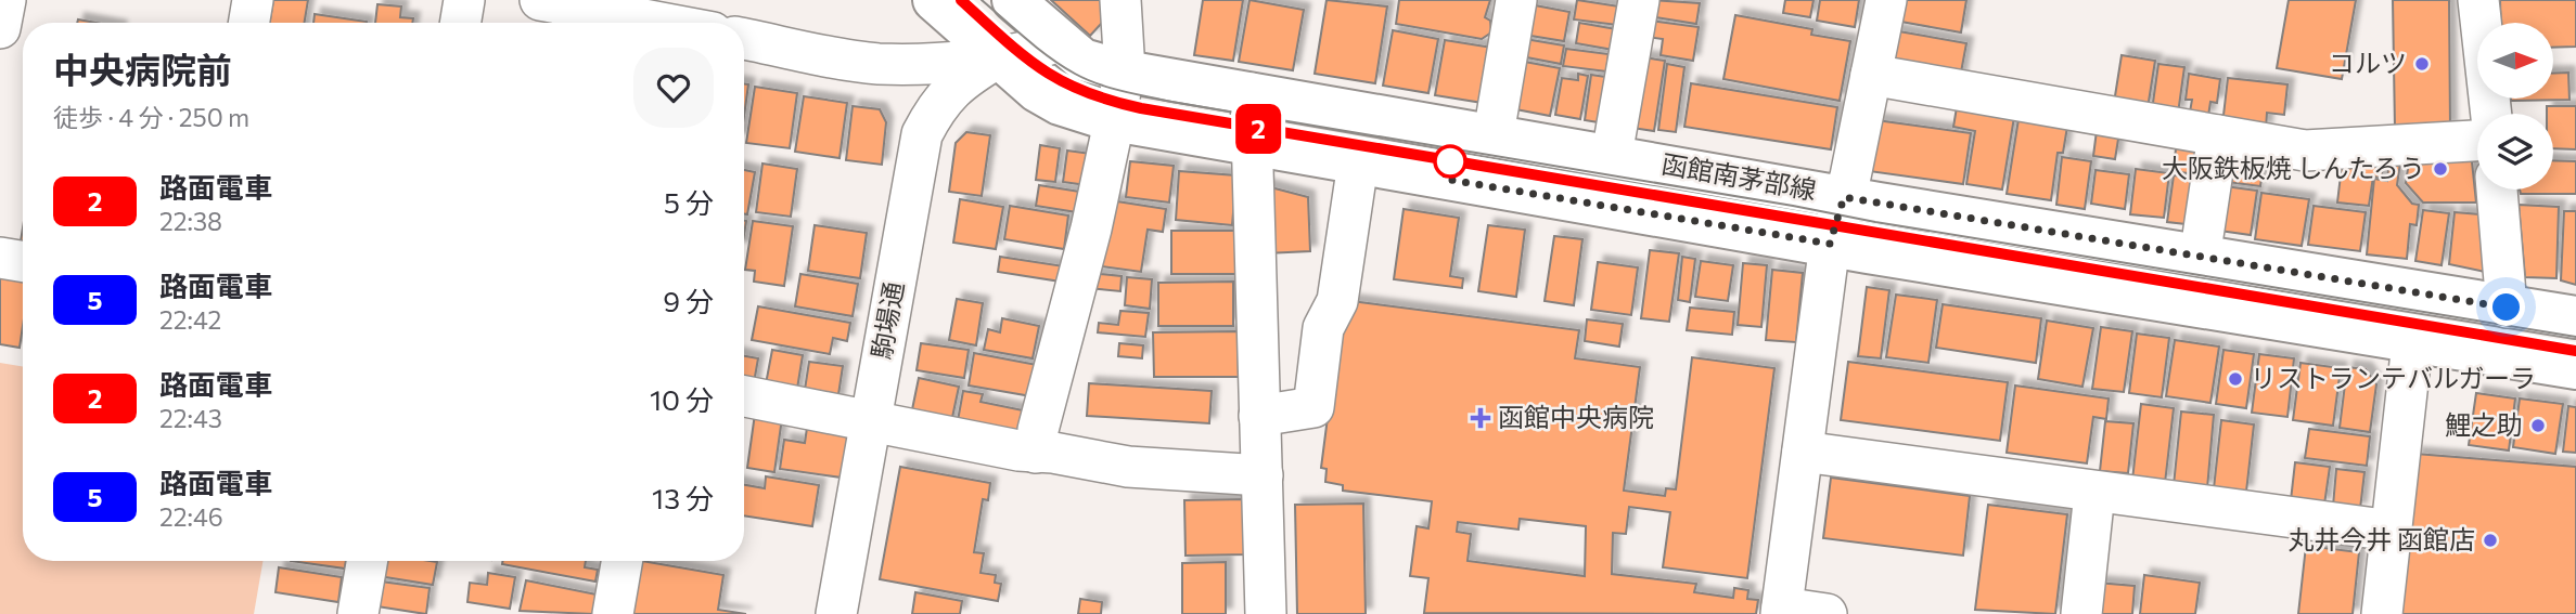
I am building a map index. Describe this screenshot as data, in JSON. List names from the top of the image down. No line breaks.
{"streets":{"main road":["函館南茅部線"],"street":["駒場通"]},"places":{"other":["コルツ","大阪鉄板焼 しんたろう","リストランテバルガーラ","鯉之助","丸井今井 函館店"],"health":["函館中央病院"]},"lines":["tram line 2"],"north":"right","page":{"on_map":"2","heading":["中央病院前","徒歩 · 4 分 · 250 m"],"list":[{"mark":"2","name":"路面電車","note":"22:38","value":"5 分"},{"mark":"5","name":"路面電車","note":"22:42","value":"9 分"},{"mark":"2","name":"路面電車","note":"22:43","value":"10 分"},{"mark":"5","name":"路面電車","note":"22:46","value":"13 分"}]}}
